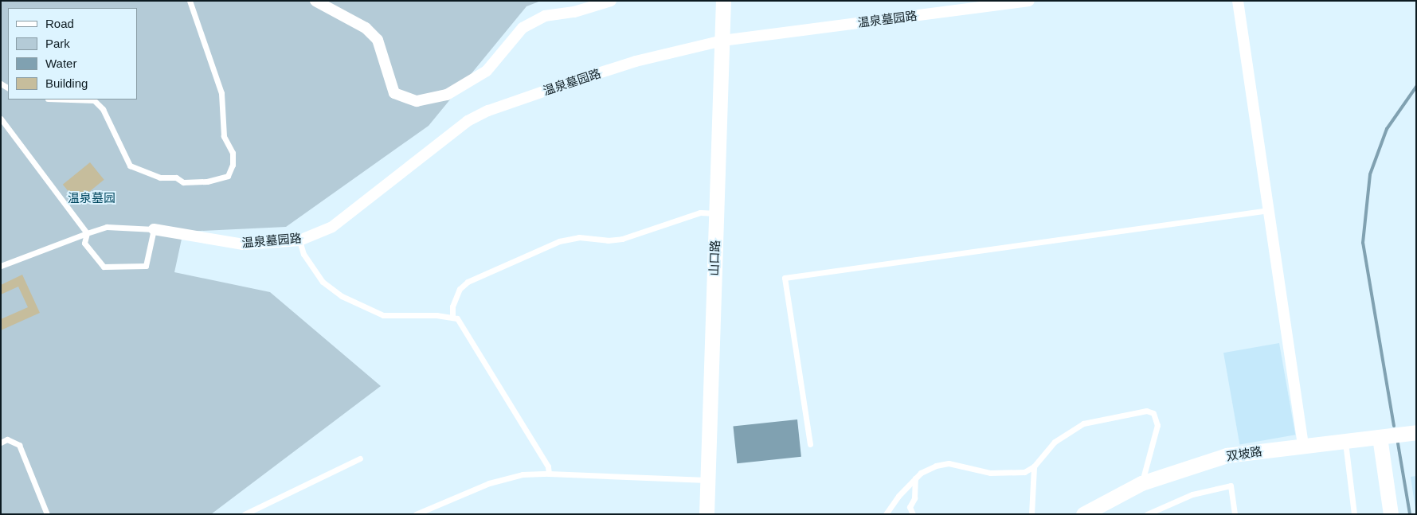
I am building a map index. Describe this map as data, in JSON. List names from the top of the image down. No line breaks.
{"streets":{"street":["温泉墓园路","山口路","双坡路"]},"crossings":[["温泉墓园路","山口路"]],"parks":["温泉墓园"],"legend":["Road","Park","Water","Building"]}
